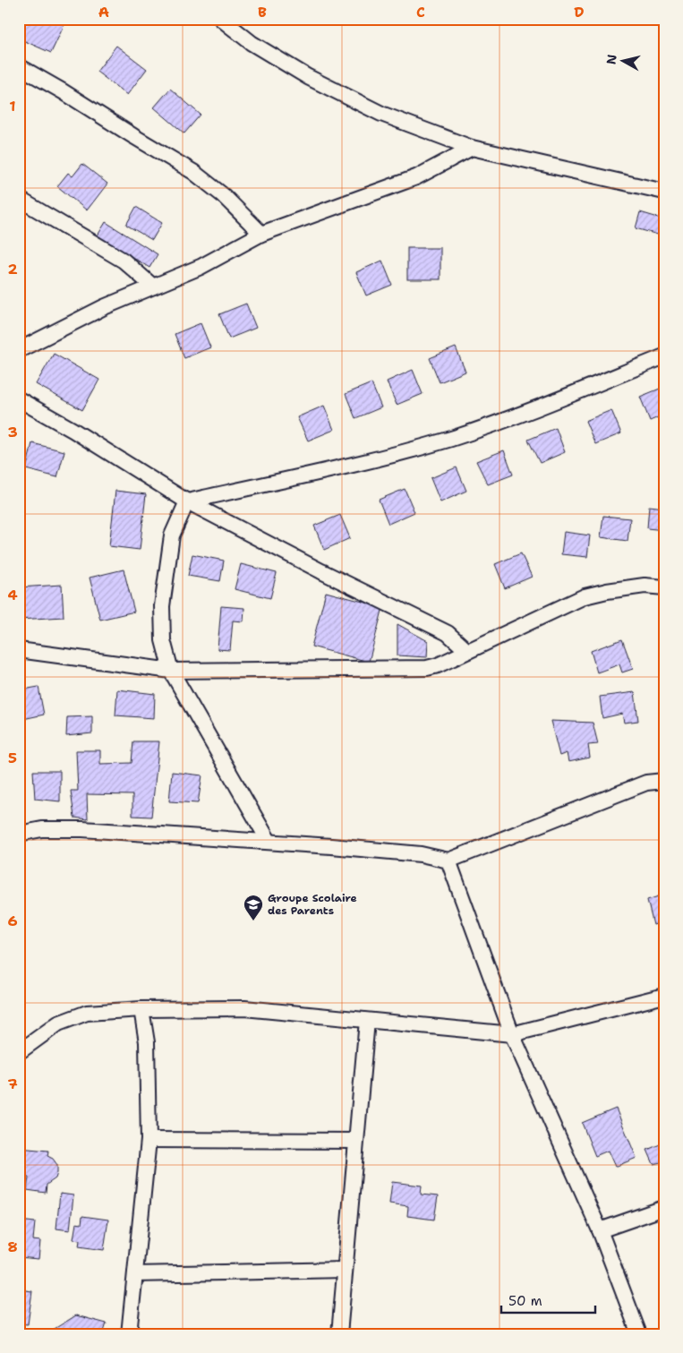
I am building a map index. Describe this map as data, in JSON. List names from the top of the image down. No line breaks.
{"places":{"school or university":["Groupe Scolaire des Parents"]},"scale_bar":"50 m","north":"left","grid":{"columns":["A","B","C","D"],"rows":["1","2","3","4","5","6","7","8"]}}
